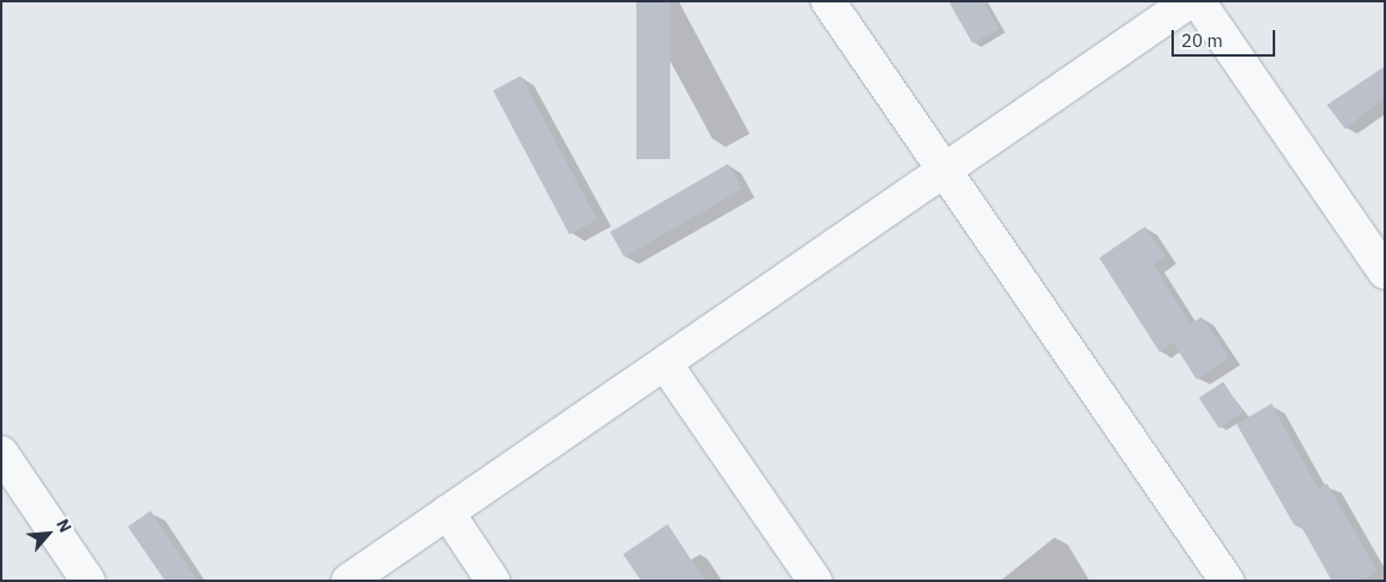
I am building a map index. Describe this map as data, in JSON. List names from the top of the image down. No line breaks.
{"scale_bar":"20 m","north":"top right"}
